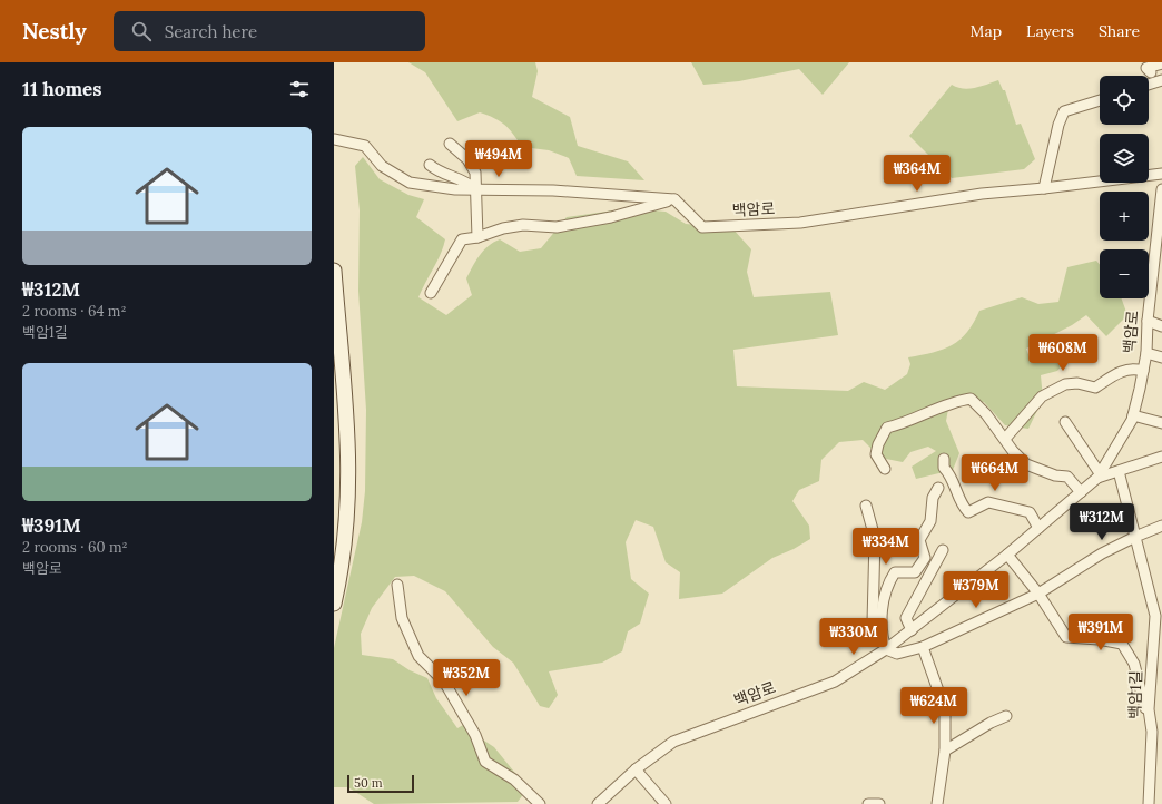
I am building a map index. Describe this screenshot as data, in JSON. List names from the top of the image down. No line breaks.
{"streets":{"street":["백암로","백암1길"]},"scale_bar":"50 m","page":{"header":"Nestly","search":"Search here","nav":["Map","Layers","Share"],"heading":"11 homes","map_buttons":["+","−"],"list":[{"name":"₩312M","note":"2 rooms · 64 m² · 백암1길"},{"name":"₩391M","note":"2 rooms · 60 m² · 백암로"}],"price":["₩494M","₩364M","₩608M","₩664M","₩312M","₩334M","₩379M","₩391M","₩330M","₩352M","₩624M"],"scale":"50 m"}}
